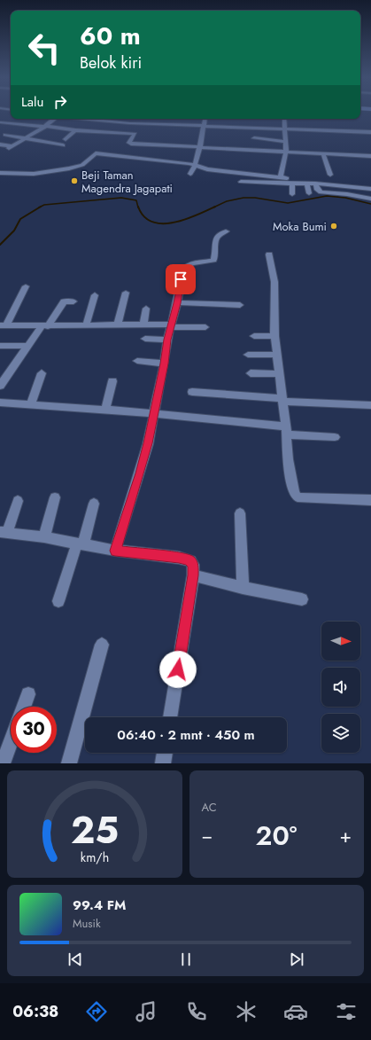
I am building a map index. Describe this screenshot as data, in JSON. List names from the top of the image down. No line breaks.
{"places":["Beji Taman Magendra Jagapati","Moka Bumi"],"north":"right","page":{"turn":["60 m","Belok kiri"],"then":"Lalu","limit":"30","trip":"06:40 · 2 mnt · 450 m","tile":"AC","heat":["−","20°","+"],"song":["99.4 FM","Musik"],"tabs":"06:38","gauge":["25","km/h"]}}
